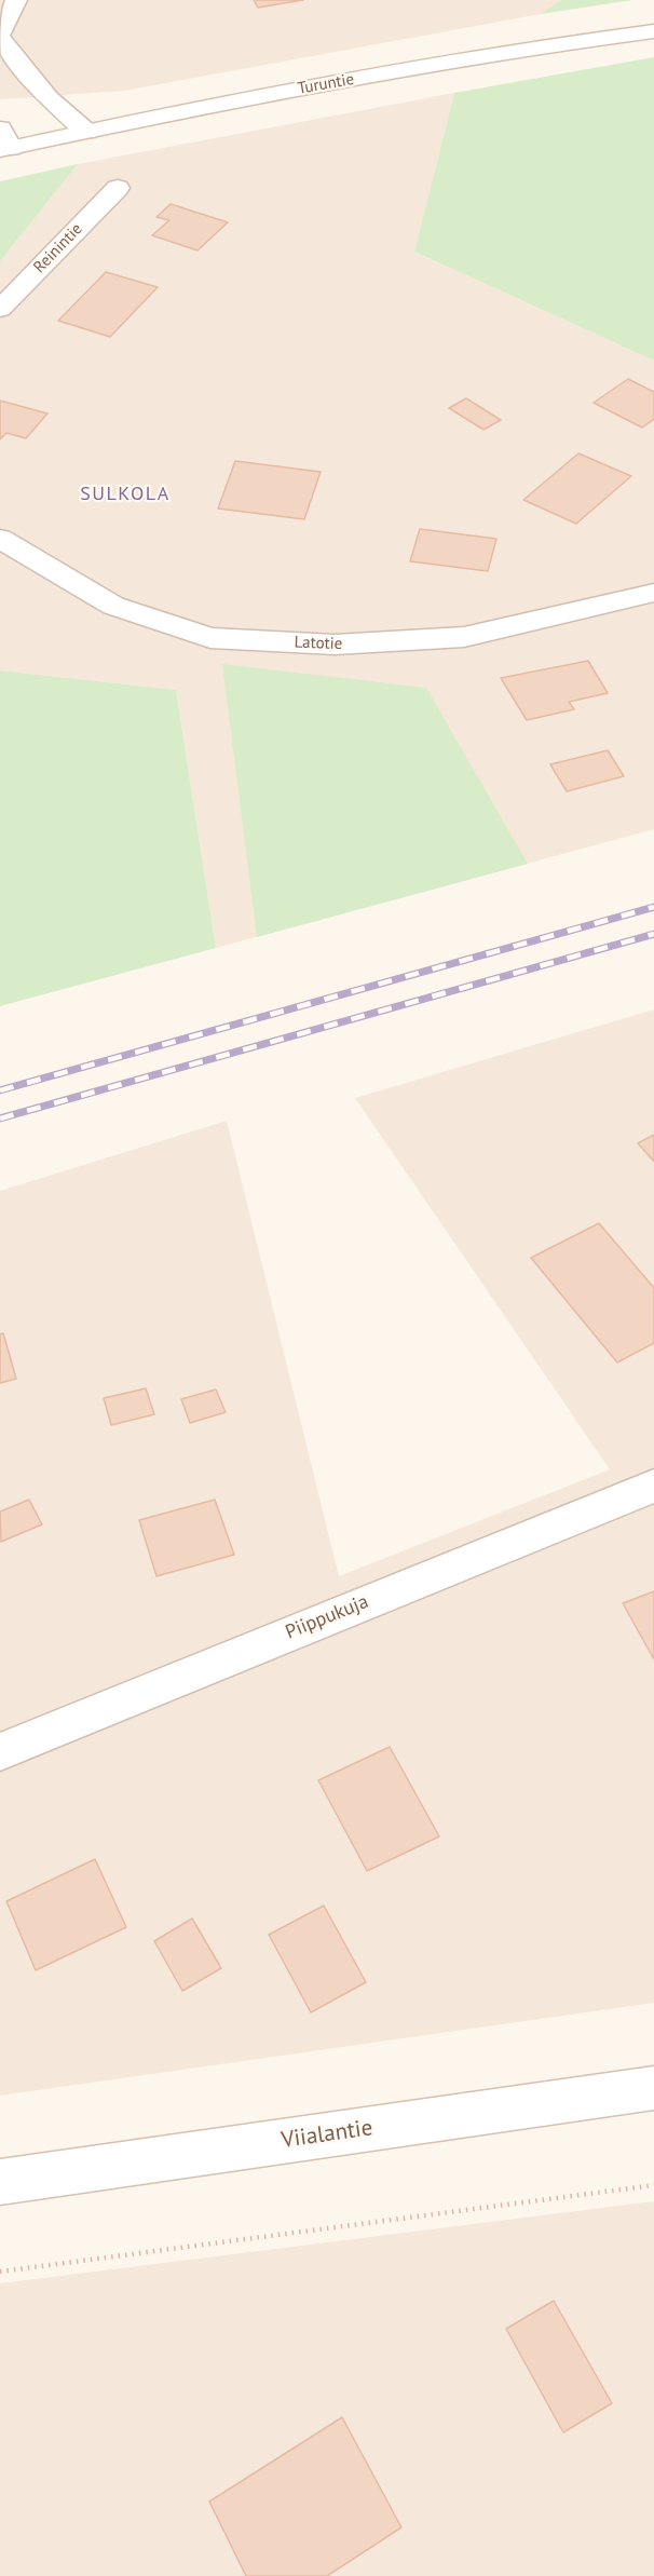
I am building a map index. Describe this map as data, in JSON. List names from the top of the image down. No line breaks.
{"streets":{"street":["Turuntie","Reinintie","Latotie","Piippukuja","Viialantie"]},"districts":["SULKOLA"]}
